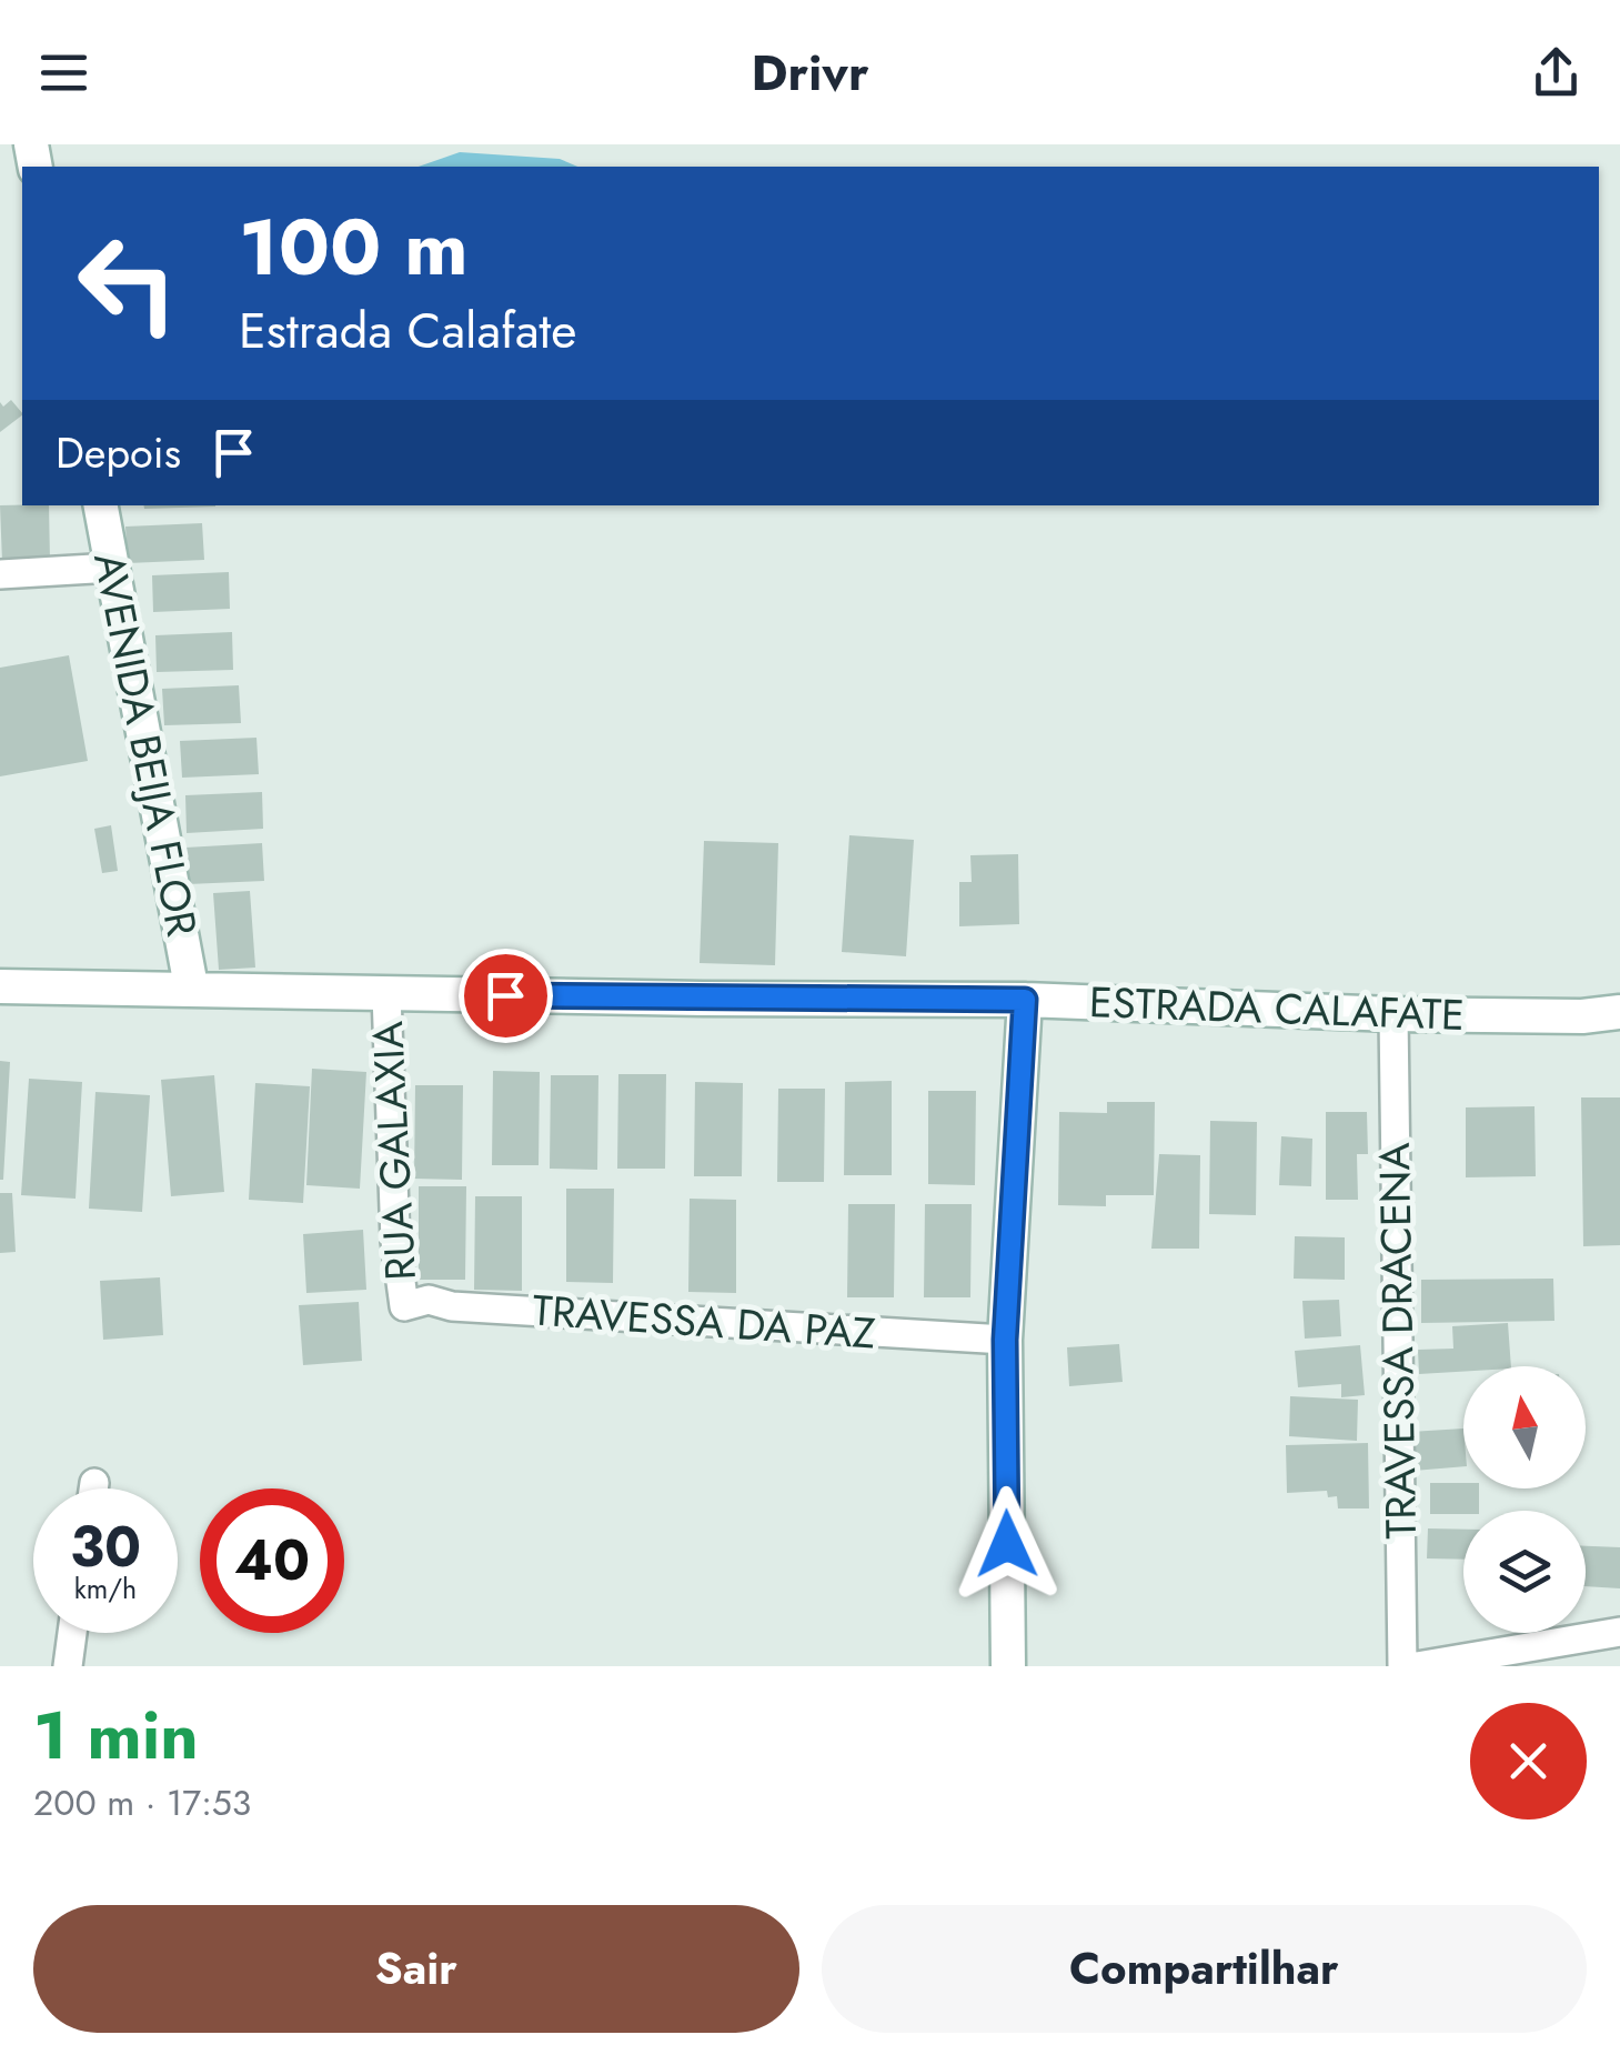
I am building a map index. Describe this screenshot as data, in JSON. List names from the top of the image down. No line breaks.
{"streets":{"street":["AVENIDA BEIJA FLOR","ESTRADA CALAFATE","RUA GALAXIA","TRAVESSA DA PAZ","TRAVESSA DRACENA"]},"crossings":[["AVENIDA BEIJA FLOR","ESTRADA CALAFATE"],["ESTRADA CALAFATE","RUA GALAXIA"],["ESTRADA CALAFATE","TRAVESSA DRACENA"],["RUA GALAXIA","TRAVESSA DA PAZ"]],"north":"top","page":{"header":"Drivr","turn":["100 m","Estrada Calafate"],"then":"Depois","speed":"30 km/h","limit":"40","heading":["1 min","200 m · 17:53"],"buttons":["Sair","Compartilhar"]}}
